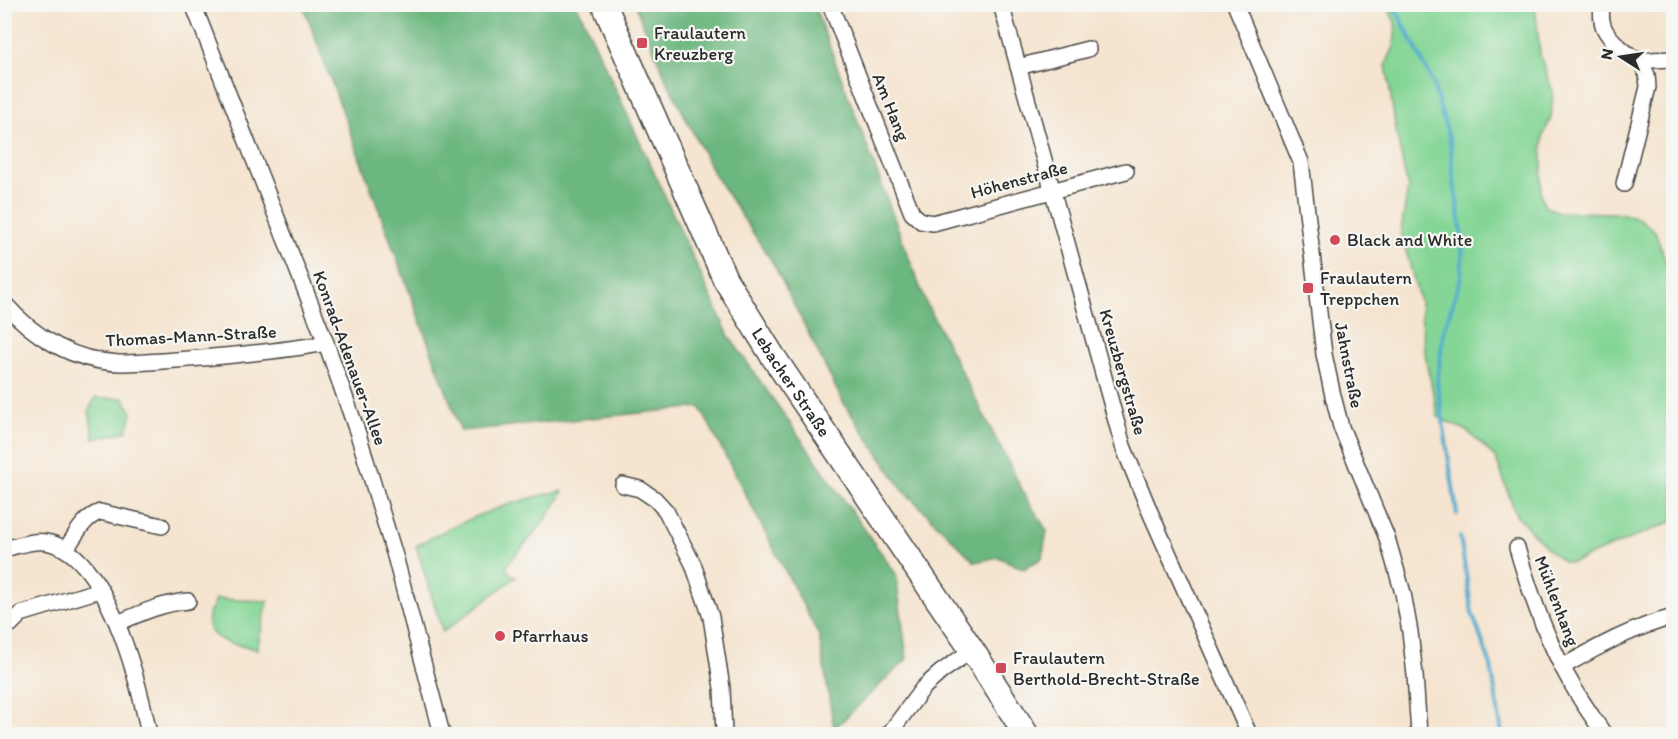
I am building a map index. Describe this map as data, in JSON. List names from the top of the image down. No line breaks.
{"streets":{"main road":["Lebacher Straße"],"street":["Am Hang","Höhenstraße","Thomas-Mann-Straße","Konrad-Adenauer-Allee","Jahnstraße","Kreuzbergstraße","Mühlenhang"]},"crossings":[["Am Hang","Höhenstraße"],["Höhenstraße","Kreuzbergstraße"],["Thomas-Mann-Straße","Konrad-Adenauer-Allee"]],"places":{"transit":["Fraulautern Kreuzberg","Fraulautern Treppchen","Fraulautern Berthold-Brecht-Straße"],"other":["Black and White","Pfarrhaus"]},"north":"left"}
